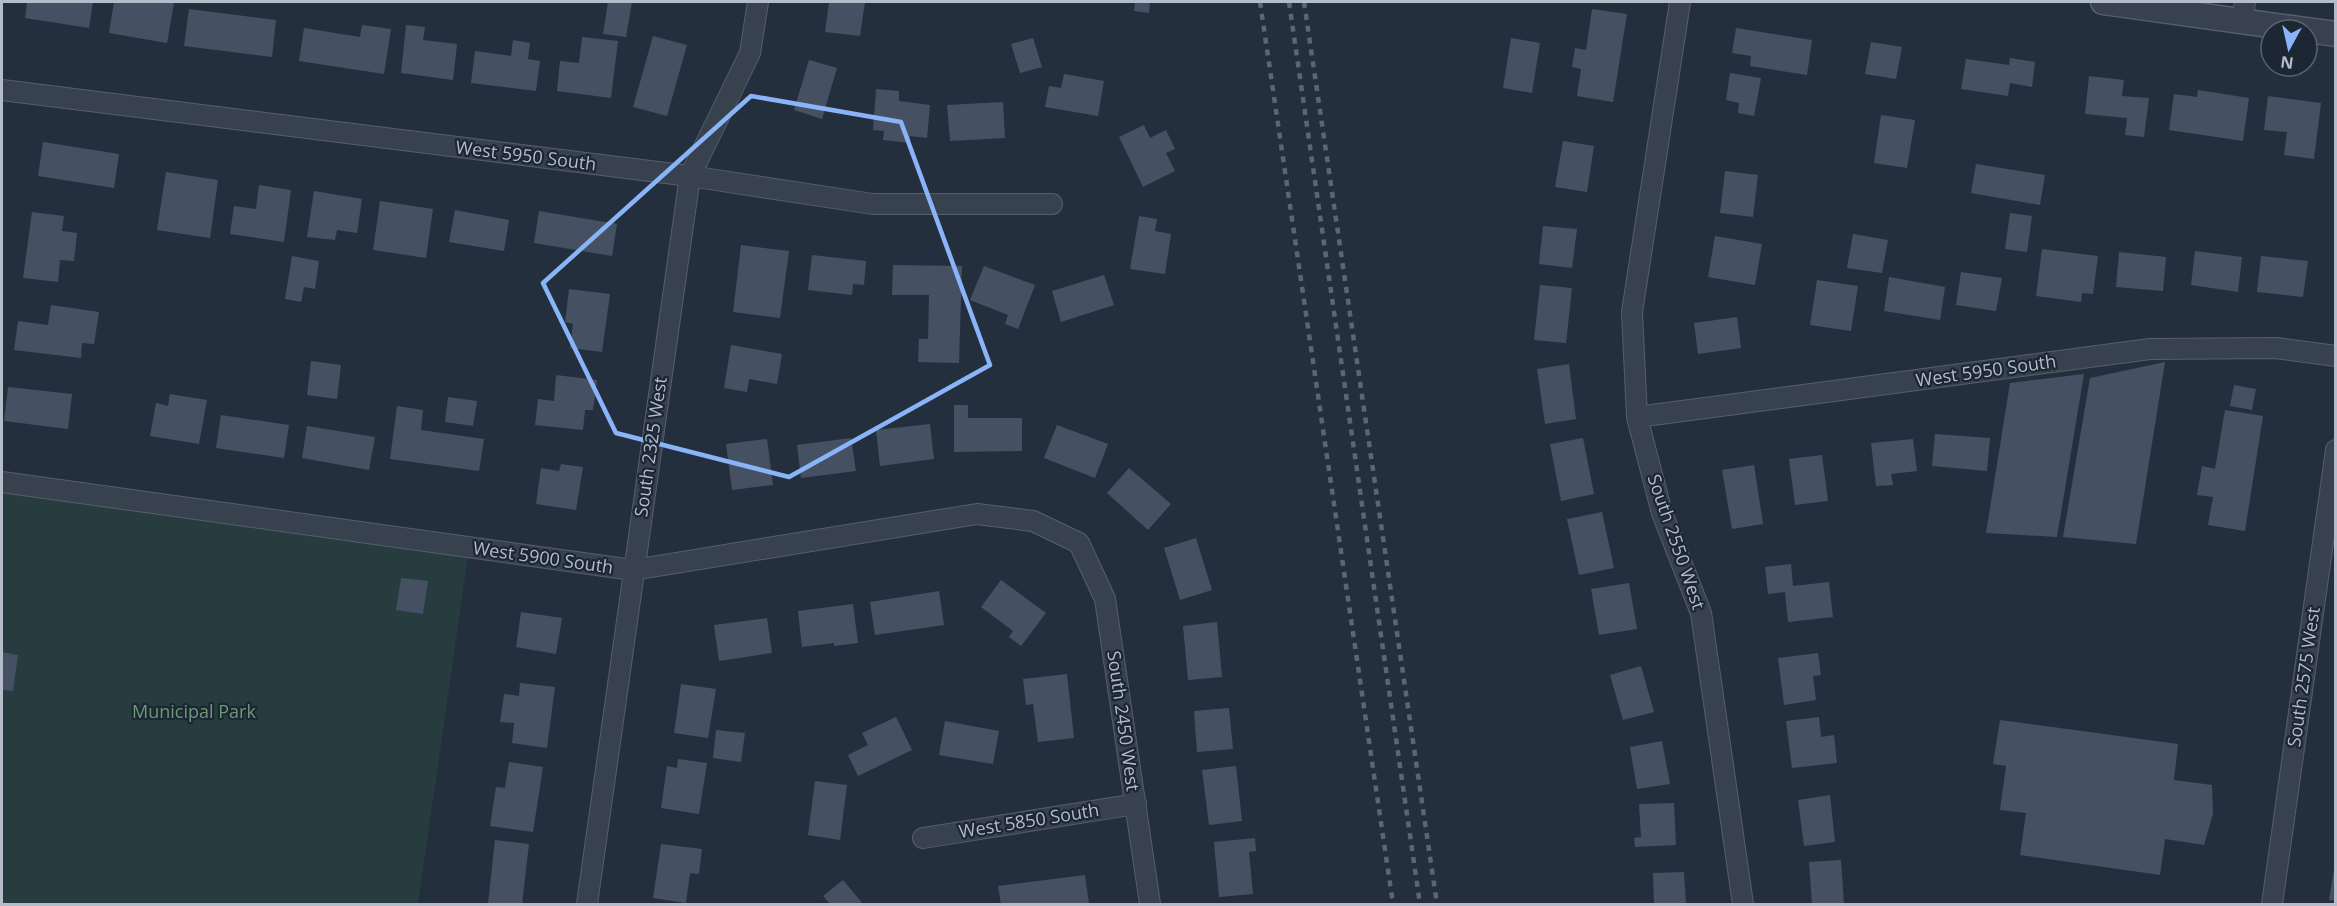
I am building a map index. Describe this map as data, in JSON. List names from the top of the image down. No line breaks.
{"streets":{"street":["West 5950 South","South 2325 West","South 2550 West","West 5900 South","South 2575 West","South 2450 West","West 5850 South"]},"crossings":[["West 5950 South","South 2325 West"],["West 5950 South","South 2550 West"],["South 2325 West","West 5900 South"],["West 5900 South","South 2450 West"],["South 2450 West","West 5850 South"]],"parks":["Municipal Park"],"north":"bottom"}
